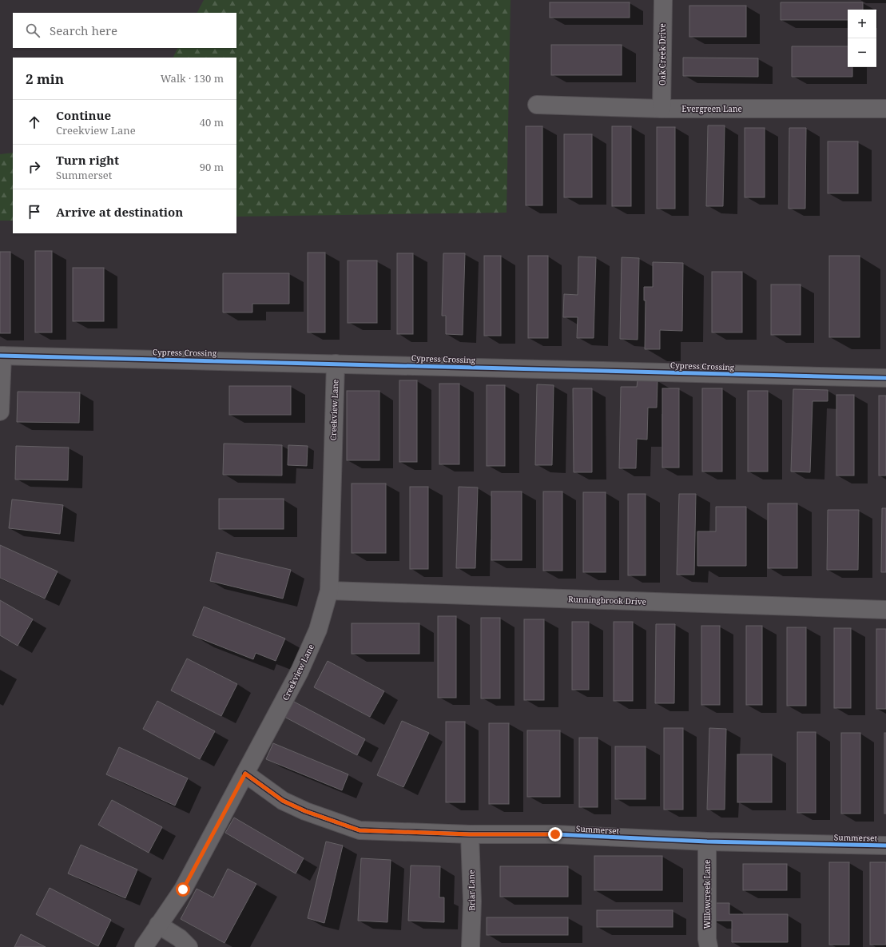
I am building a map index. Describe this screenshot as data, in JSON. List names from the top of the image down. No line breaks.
{"streets":{"street":["Oak Creek Drive","Evergreen Lane","Cypress Crossing","Creekview Lane","Runningbrook Drive","Summerset","Briar Lane","Willowcreek Lane"]},"crossings":[["Oak Creek Drive","Evergreen Lane"],["Cypress Crossing","Creekview Lane"],["Creekview Lane","Runningbrook Drive"],["Creekview Lane","Summerset"],["Summerset","Briar Lane"],["Summerset","Willowcreek Lane"]],"page":{"map_buttons":["+","−"],"search":"Search here","heading":["2 min","Walk · 130 m"],"list":[["Continue","Creekview Lane","40 m"],["Turn right","Summerset","90 m"],"Arrive at destination"]}}
